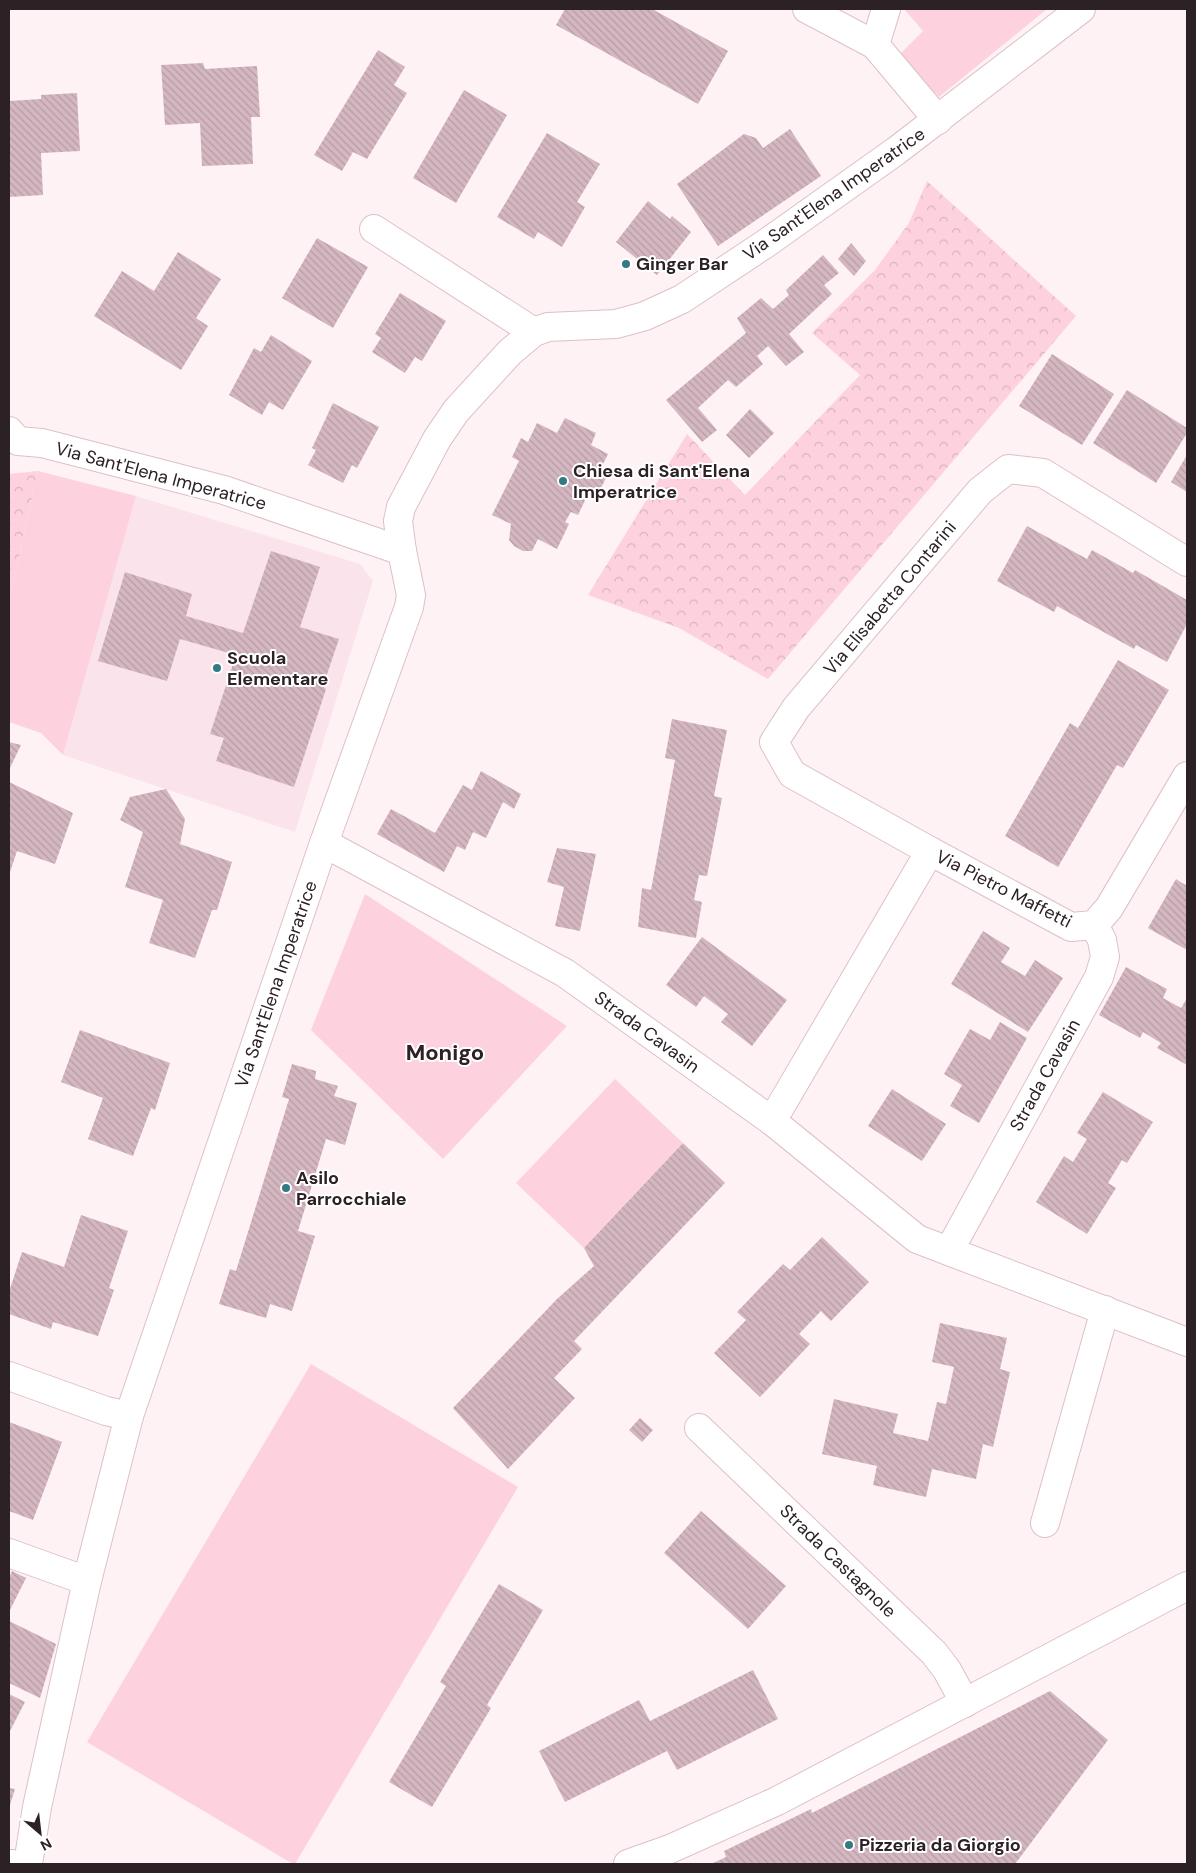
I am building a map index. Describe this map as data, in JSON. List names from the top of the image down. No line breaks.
{"streets":{"street":["Via Sant'Elena Imperatrice","Via Elisabetta Contarini","Via Pietro Maffetti","Strada Cavasin","Strada Castagnole"]},"crossings":[["Via Sant'Elena Imperatrice","Strada Cavasin"],["Via Elisabetta Contarini","Via Pietro Maffetti"],["Via Pietro Maffetti","Strada Cavasin"]],"districts":["Monigo"],"places":["Ginger Bar","Chiesa di Sant'Elena Imperatrice","Scuola Elementare","Asilo Parrocchiale","Pizzeria da Giorgio"],"north":"bottom right"}
